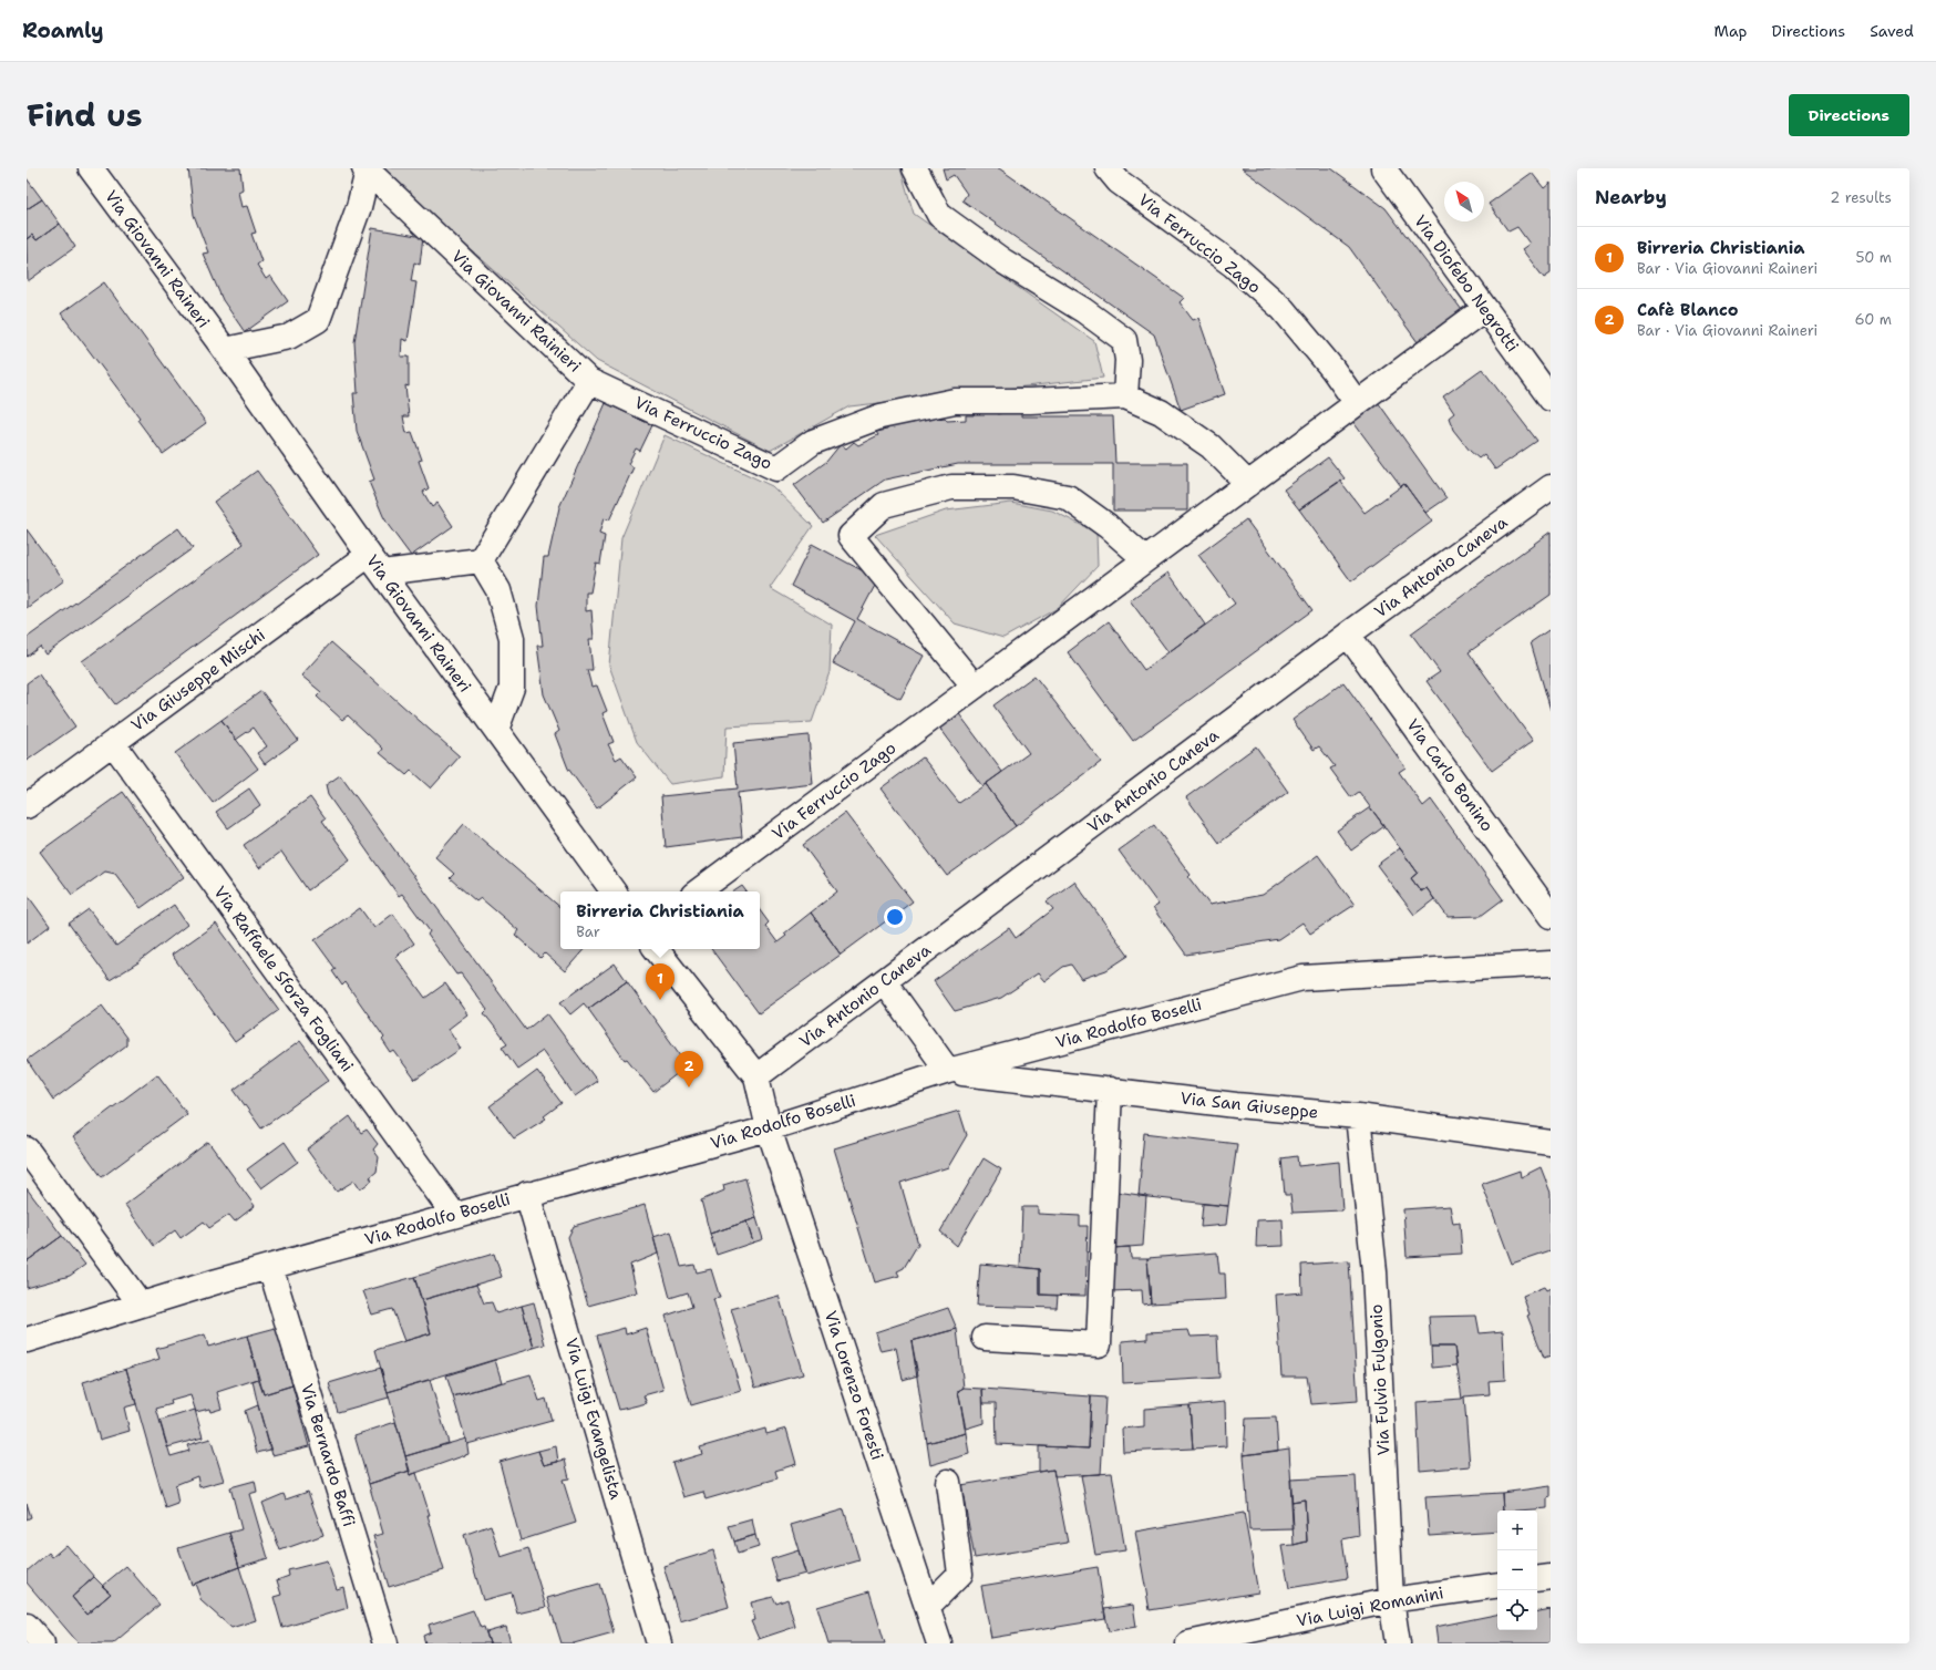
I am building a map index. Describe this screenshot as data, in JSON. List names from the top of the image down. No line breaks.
{"streets":{"street":["Via Ferruccio Zago","Via Giovanni Raineri","Via Diofebo Negrotti","Via Giovanni Rainieri","Via Antonio Caneva","Via Giuseppe Mischi","Via Carlo Bonino","Via Raffaele Sforza Fogliani","Via Rodolfo Boselli","Via San Giuseppe","Via Fulvio Fulgonio","Via Lorenzo Foresti","Via Luigi Evangelista","Via Bernardo Baffi","Via Luigi Romanini"]},"crossings":[["Via Ferruccio Zago","Via Diofebo Negrotti"],["Via Ferruccio Zago","Via Giovanni Rainieri"],["Via Giovanni Raineri","Via Giuseppe Mischi"],["Via Antonio Caneva","Via Carlo Bonino"],["Via Antonio Caneva","Via Lorenzo Foresti"],["Via Giuseppe Mischi","Via Raffaele Sforza Fogliani"],["Via Raffaele Sforza Fogliani","Via Rodolfo Boselli"],["Via Rodolfo Boselli","Via San Giuseppe"],["Via Rodolfo Boselli","Via Lorenzo Foresti"],["Via Rodolfo Boselli","Via Luigi Evangelista"],["Via Rodolfo Boselli","Via Bernardo Baffi"],["Via San Giuseppe","Via Fulvio Fulgonio"],["Via Fulvio Fulgonio","Via Luigi Romanini"]],"north":"top left","page":{"header":"Roamly","nav":["Map","Directions","Saved"],"title":"Find us","buttons":"Directions","heading":["Nearby","2 results"],"list":[{"mark":"1","name":"Birreria Christiania","note":"Bar · Via Giovanni Raineri","value":"50 m"},{"mark":"2","name":"Cafè Blanco","note":"Bar · Via Giovanni Raineri","value":"60 m"}],"popup":["Birreria Christiania","Bar"],"pins":["1","2"],"map_buttons":["+","−"]}}
